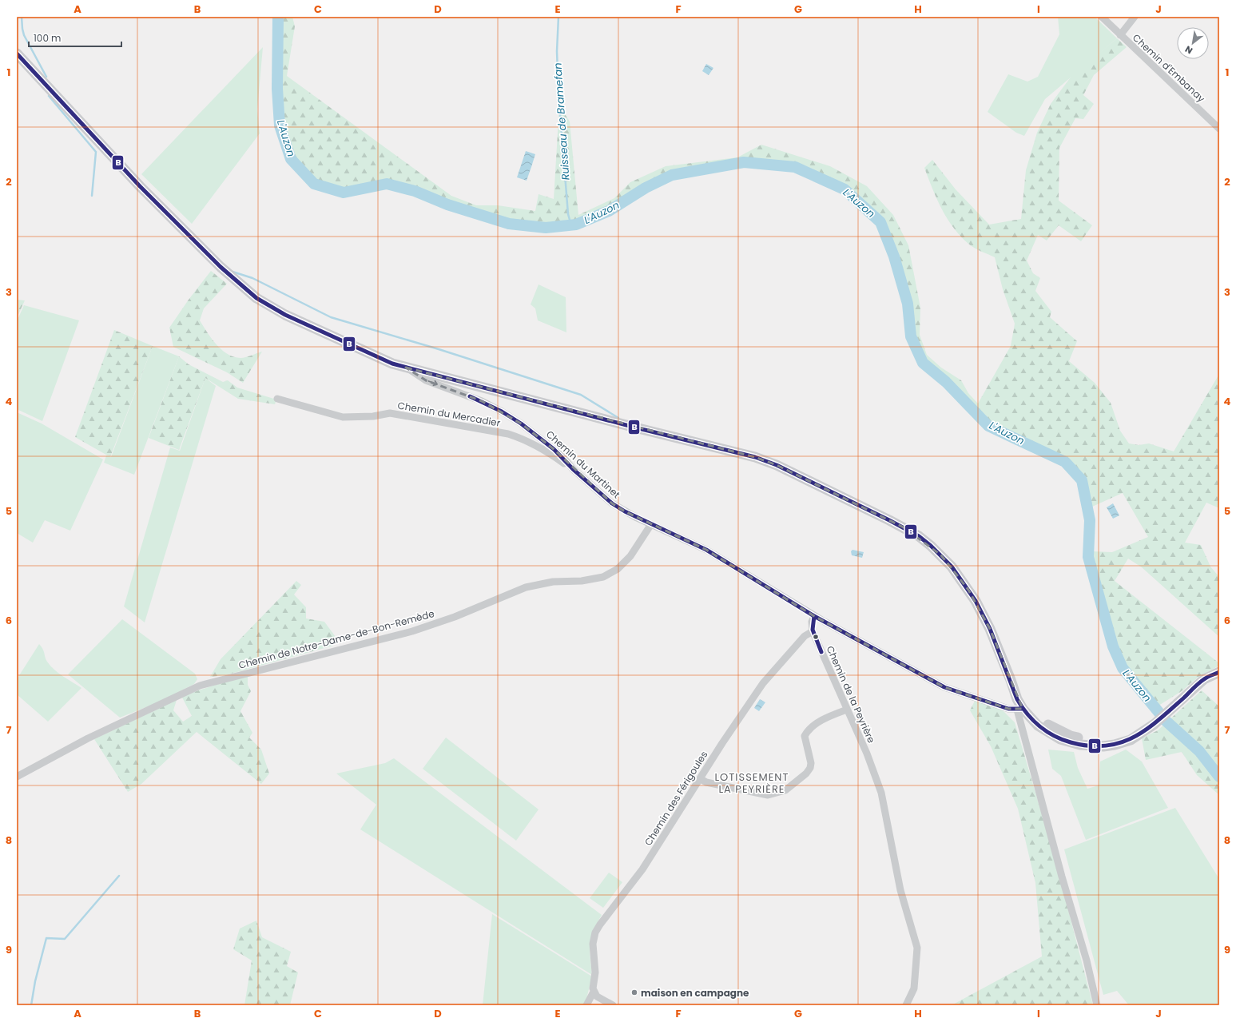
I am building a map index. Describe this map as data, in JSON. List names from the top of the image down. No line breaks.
{"streets":{"street":["Chemin d'Embanay","Chemin du Mercadier","Chemin du Martinet","Chemin de Notre-Dame-de-Bon-Remède","Chemin de la Peyrière","Chemin des Férigoules"]},"crossings":[["Chemin du Mercadier","Chemin du Martinet"],["Chemin du Martinet","Chemin de Notre-Dame-de-Bon-Remède"],["Chemin du Martinet","Chemin de la Peyrière"],["Chemin de la Peyrière","Chemin des Férigoules"]],"one_way":["Chemin du Martinet"],"districts":["LOTISSEMENT LA PEYRIÈRE"],"water":["Ruisseau de Bramefan","L'Auzon"],"places":["maison en campagne"],"lines":["transit line B"],"scale_bar":"100 m","north":"bottom left","grid":{"columns":["A","B","C","D","E","F","G","H","I","J"],"rows":["1","2","3","4","5","6","7","8","9"]}}
